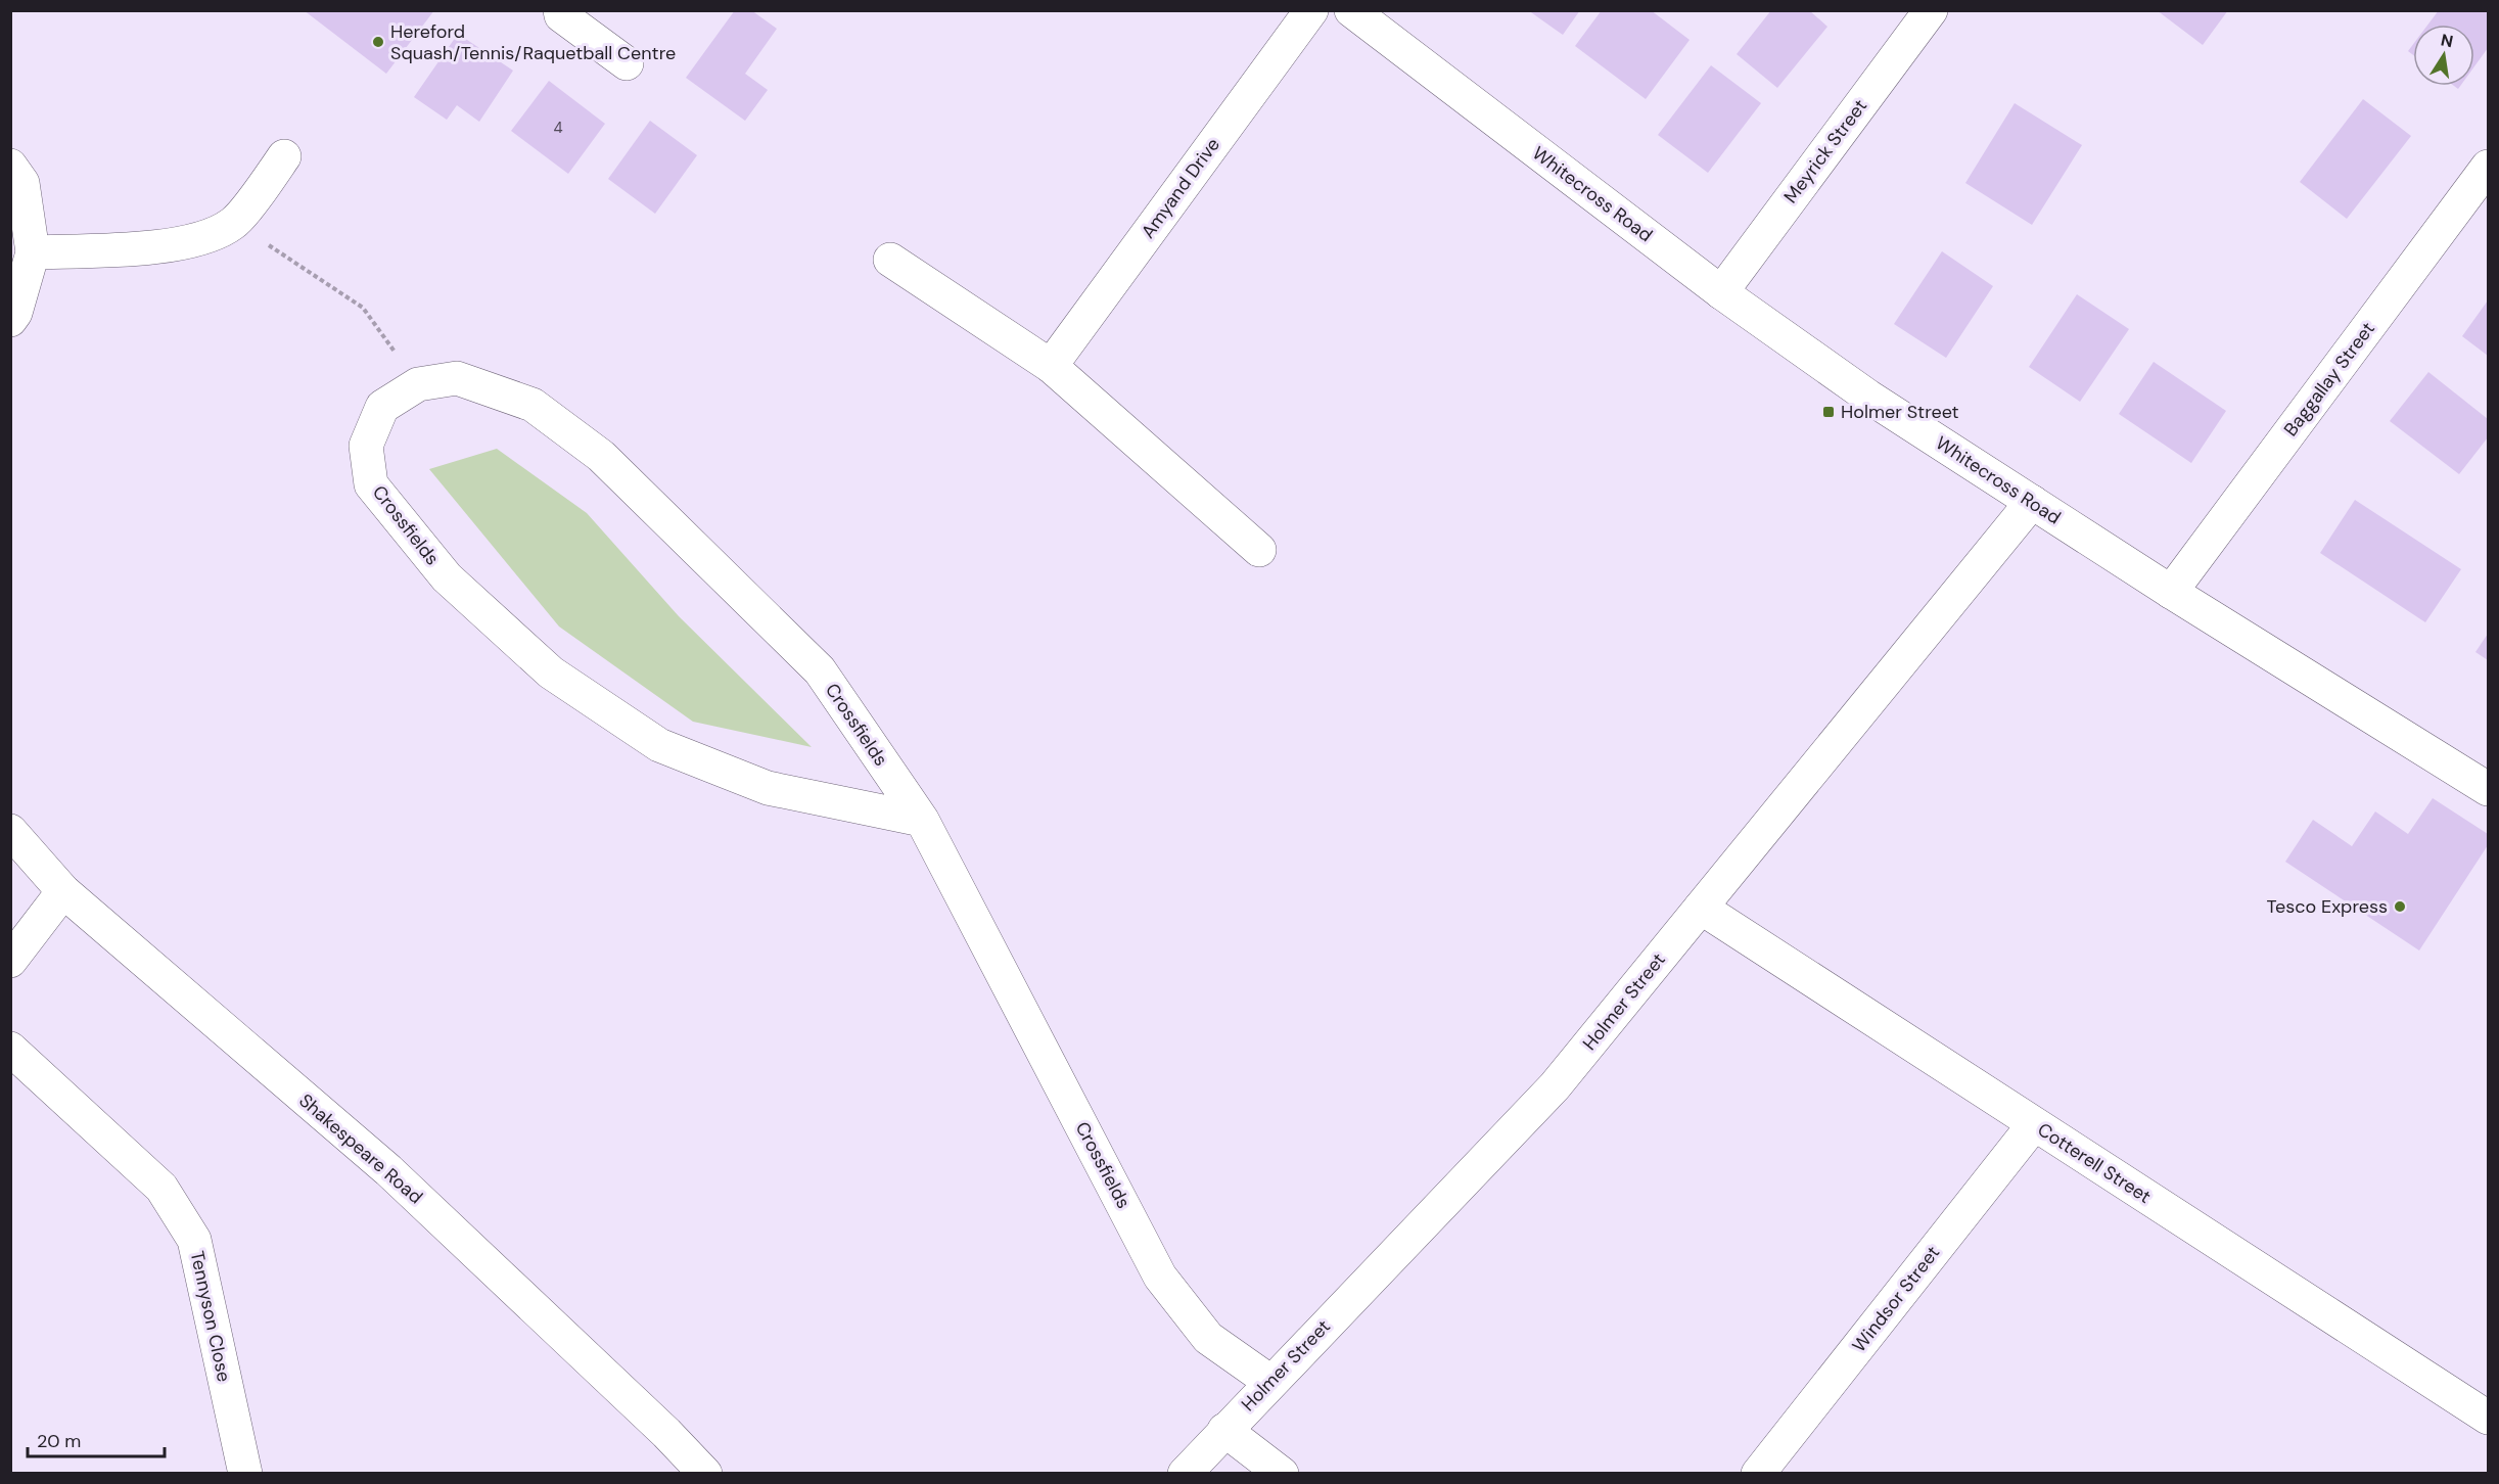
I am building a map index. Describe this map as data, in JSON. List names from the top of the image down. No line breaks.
{"streets":{"main road":["Meyrick Street","Amyand Drive","Whitecross Road","Baggallay Street","Crossfields","Holmer Street","Shakespeare Road","Cotterell Street","Windsor Street","Tennyson Close"]},"crossings":[["Meyrick Street","Whitecross Road"],["Whitecross Road","Baggallay Street"],["Whitecross Road","Holmer Street"],["Crossfields","Holmer Street"],["Holmer Street","Cotterell Street"],["Cotterell Street","Windsor Street"]],"places":{"other":["Hereford Squash/Tennis/Raquetball Centre","Tesco Express"],"transit":["Holmer Street"]},"house_numbers":["4"],"scale_bar":"20 m","north":"top"}
